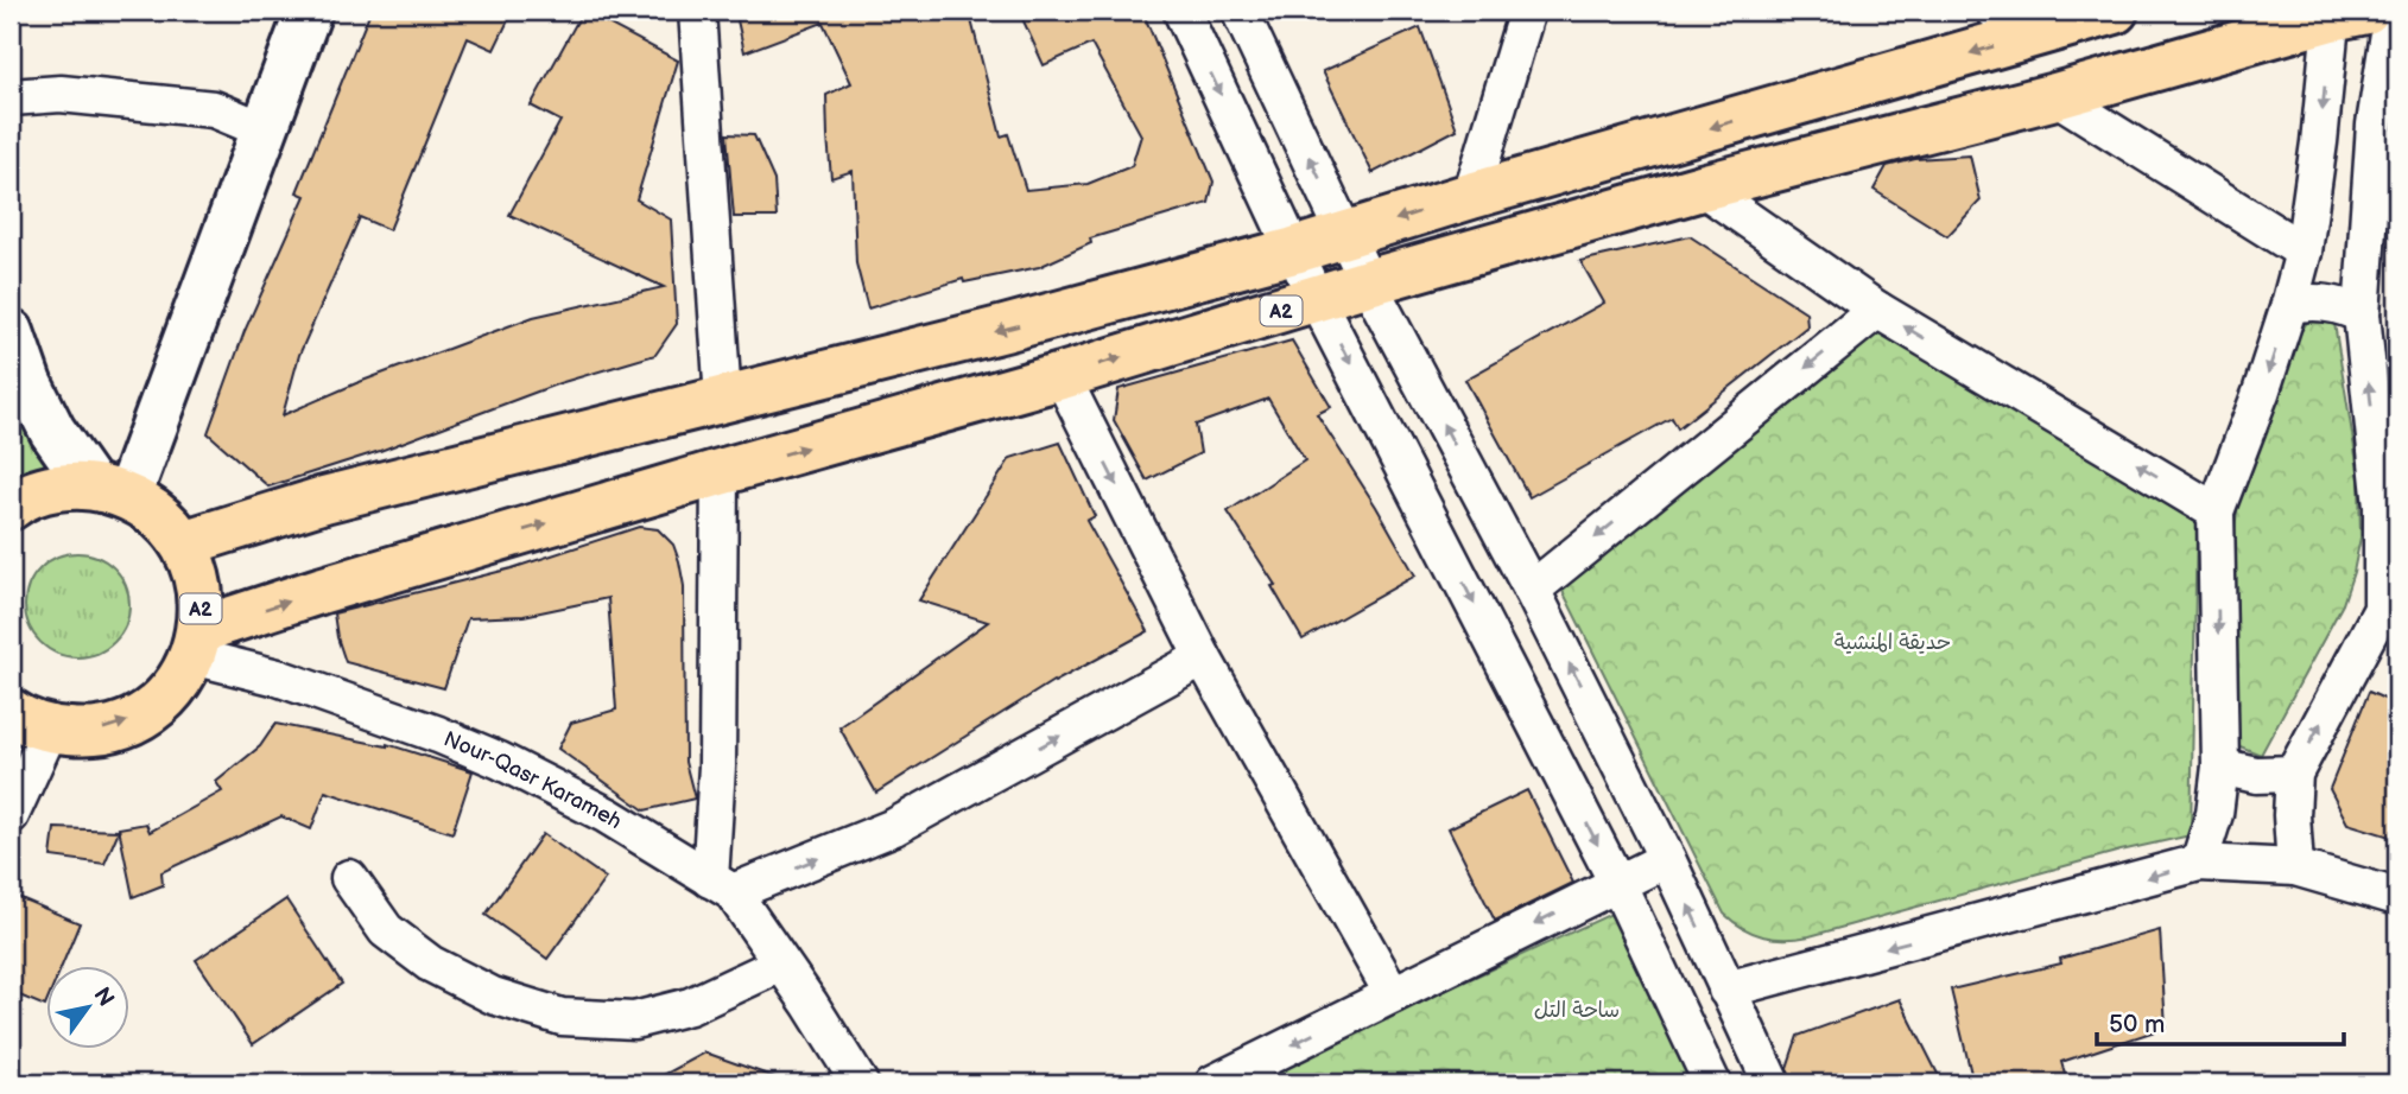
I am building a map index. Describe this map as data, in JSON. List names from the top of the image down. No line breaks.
{"streets":{"highway":["A2"],"street":["Nour-Qasr Karameh"]},"crossings":[["A2","Nour-Qasr Karameh"]],"parks":["حديقة المنشية","ساحة التل"],"scale_bar":"50 m","north":"top right"}
